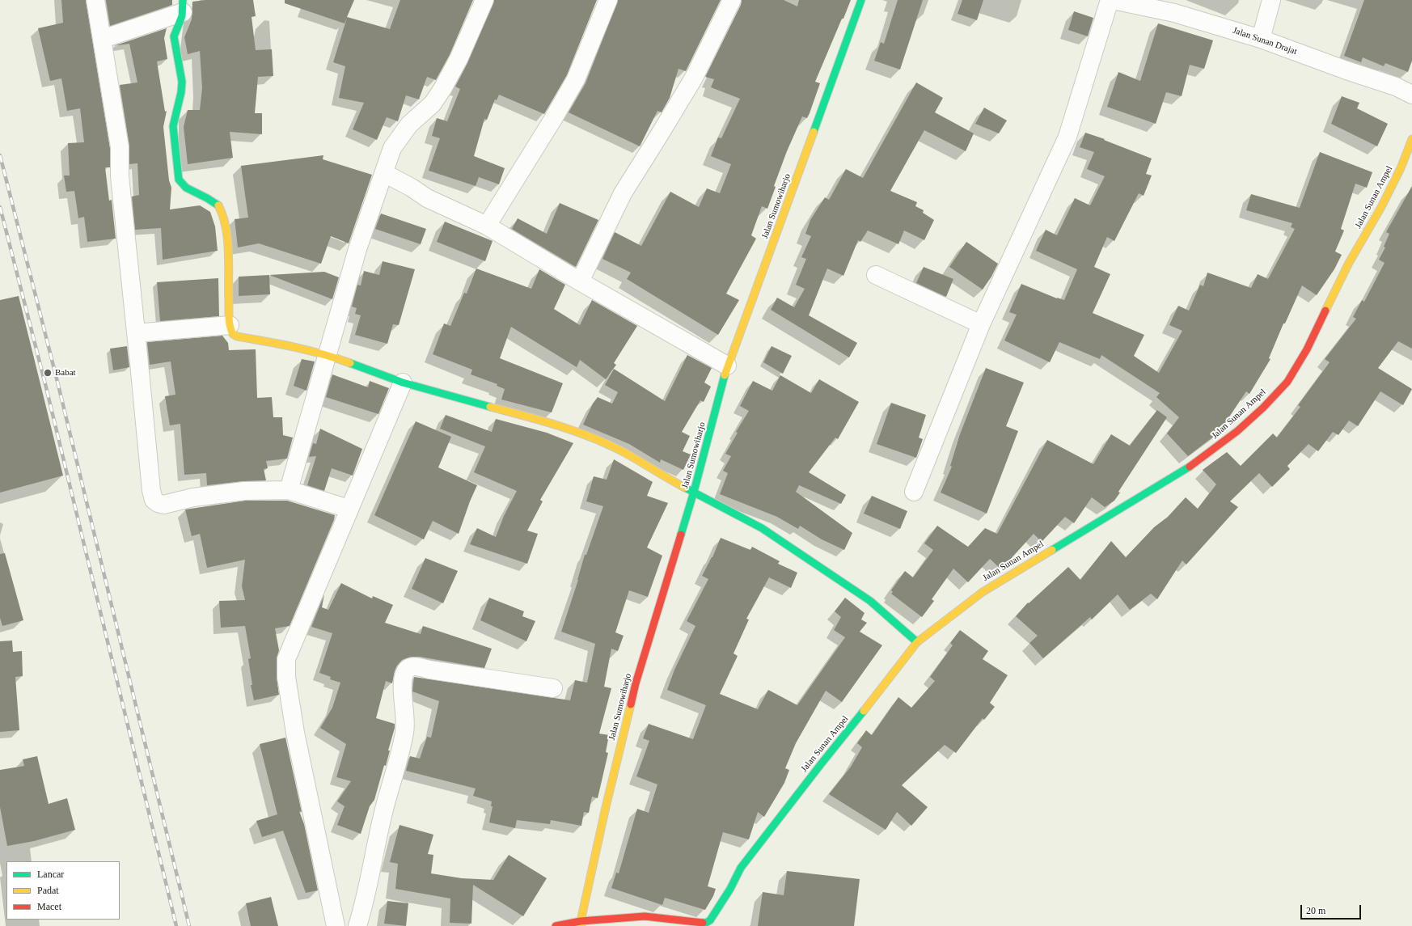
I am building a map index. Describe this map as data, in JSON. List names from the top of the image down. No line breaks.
{"streets":{"street":["Jalan Sunan Drajat","Jalan Sunan Ampel","Jalan Sumowiharjo"]},"crossings":[["Jalan Sunan Ampel","Jalan Sumowiharjo"]],"places":["Babat"],"legend":["Lancar","Padat","Macet"],"scale_bar":"20 m"}
